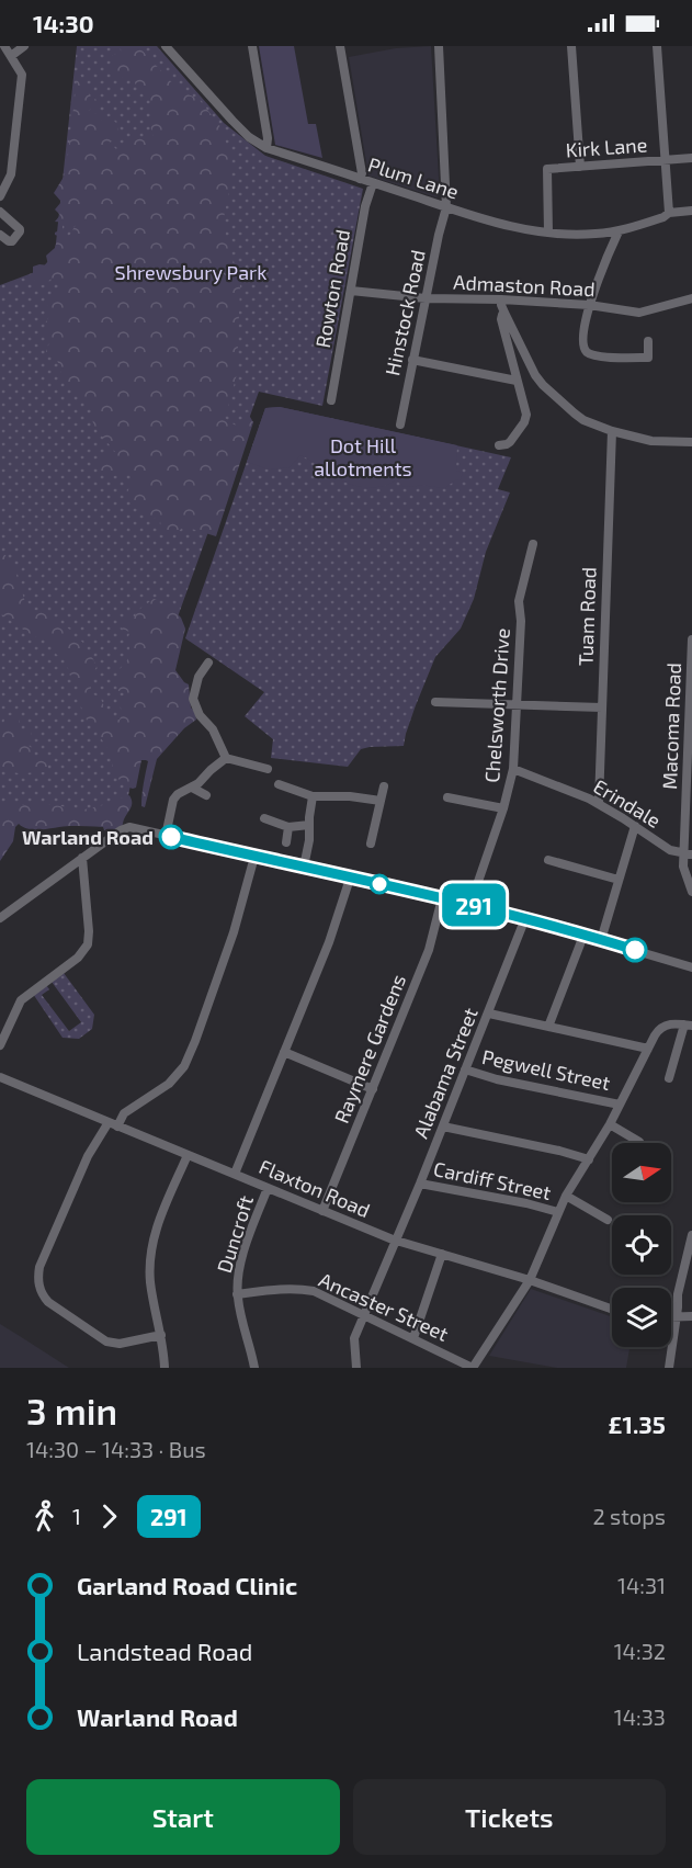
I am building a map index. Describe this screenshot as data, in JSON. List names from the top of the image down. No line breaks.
{"streets":{"street":["Kirk Lane","Plum Lane","Admaston Road","Rowton Road","Hinstock Road","Tuam Road","Chelsworth Drive","Macoma Road","Erindale","Raymere Gardens","Pegwell Street","Alabama Street","Cardiff Street","Flaxton Road","Duncroft","Ancaster Street"]},"crossings":[["Kirk Lane","Plum Lane"],["Plum Lane","Rowton Road"],["Plum Lane","Hinstock Road"],["Admaston Road","Rowton Road"],["Admaston Road","Hinstock Road"],["Tuam Road","Erindale"],["Chelsworth Drive","Erindale"],["Macoma Road","Erindale"],["Raymere Gardens","Flaxton Road"],["Pegwell Street","Alabama Street"],["Alabama Street","Cardiff Street"],["Alabama Street","Flaxton Road"],["Alabama Street","Ancaster Street"],["Flaxton Road","Duncroft"],["Duncroft","Ancaster Street"]],"parks":["Shrewsbury Park","Dot Hill allotments"],"places":["Warland Road"],"lines":["bus line 291"],"north":"right","page":{"status":"14:30","on_map":"291","heading":["3 min","14:30 – 14:33 · Bus","£1.35"],"legs":["1","291","2 stops"],"list":[{"name":"Garland Road Clinic","value":"14:31"},{"name":"Landstead Road","value":"14:32"},{"name":"Warland Road","value":"14:33"}],"buttons":["Start","Tickets"]}}
